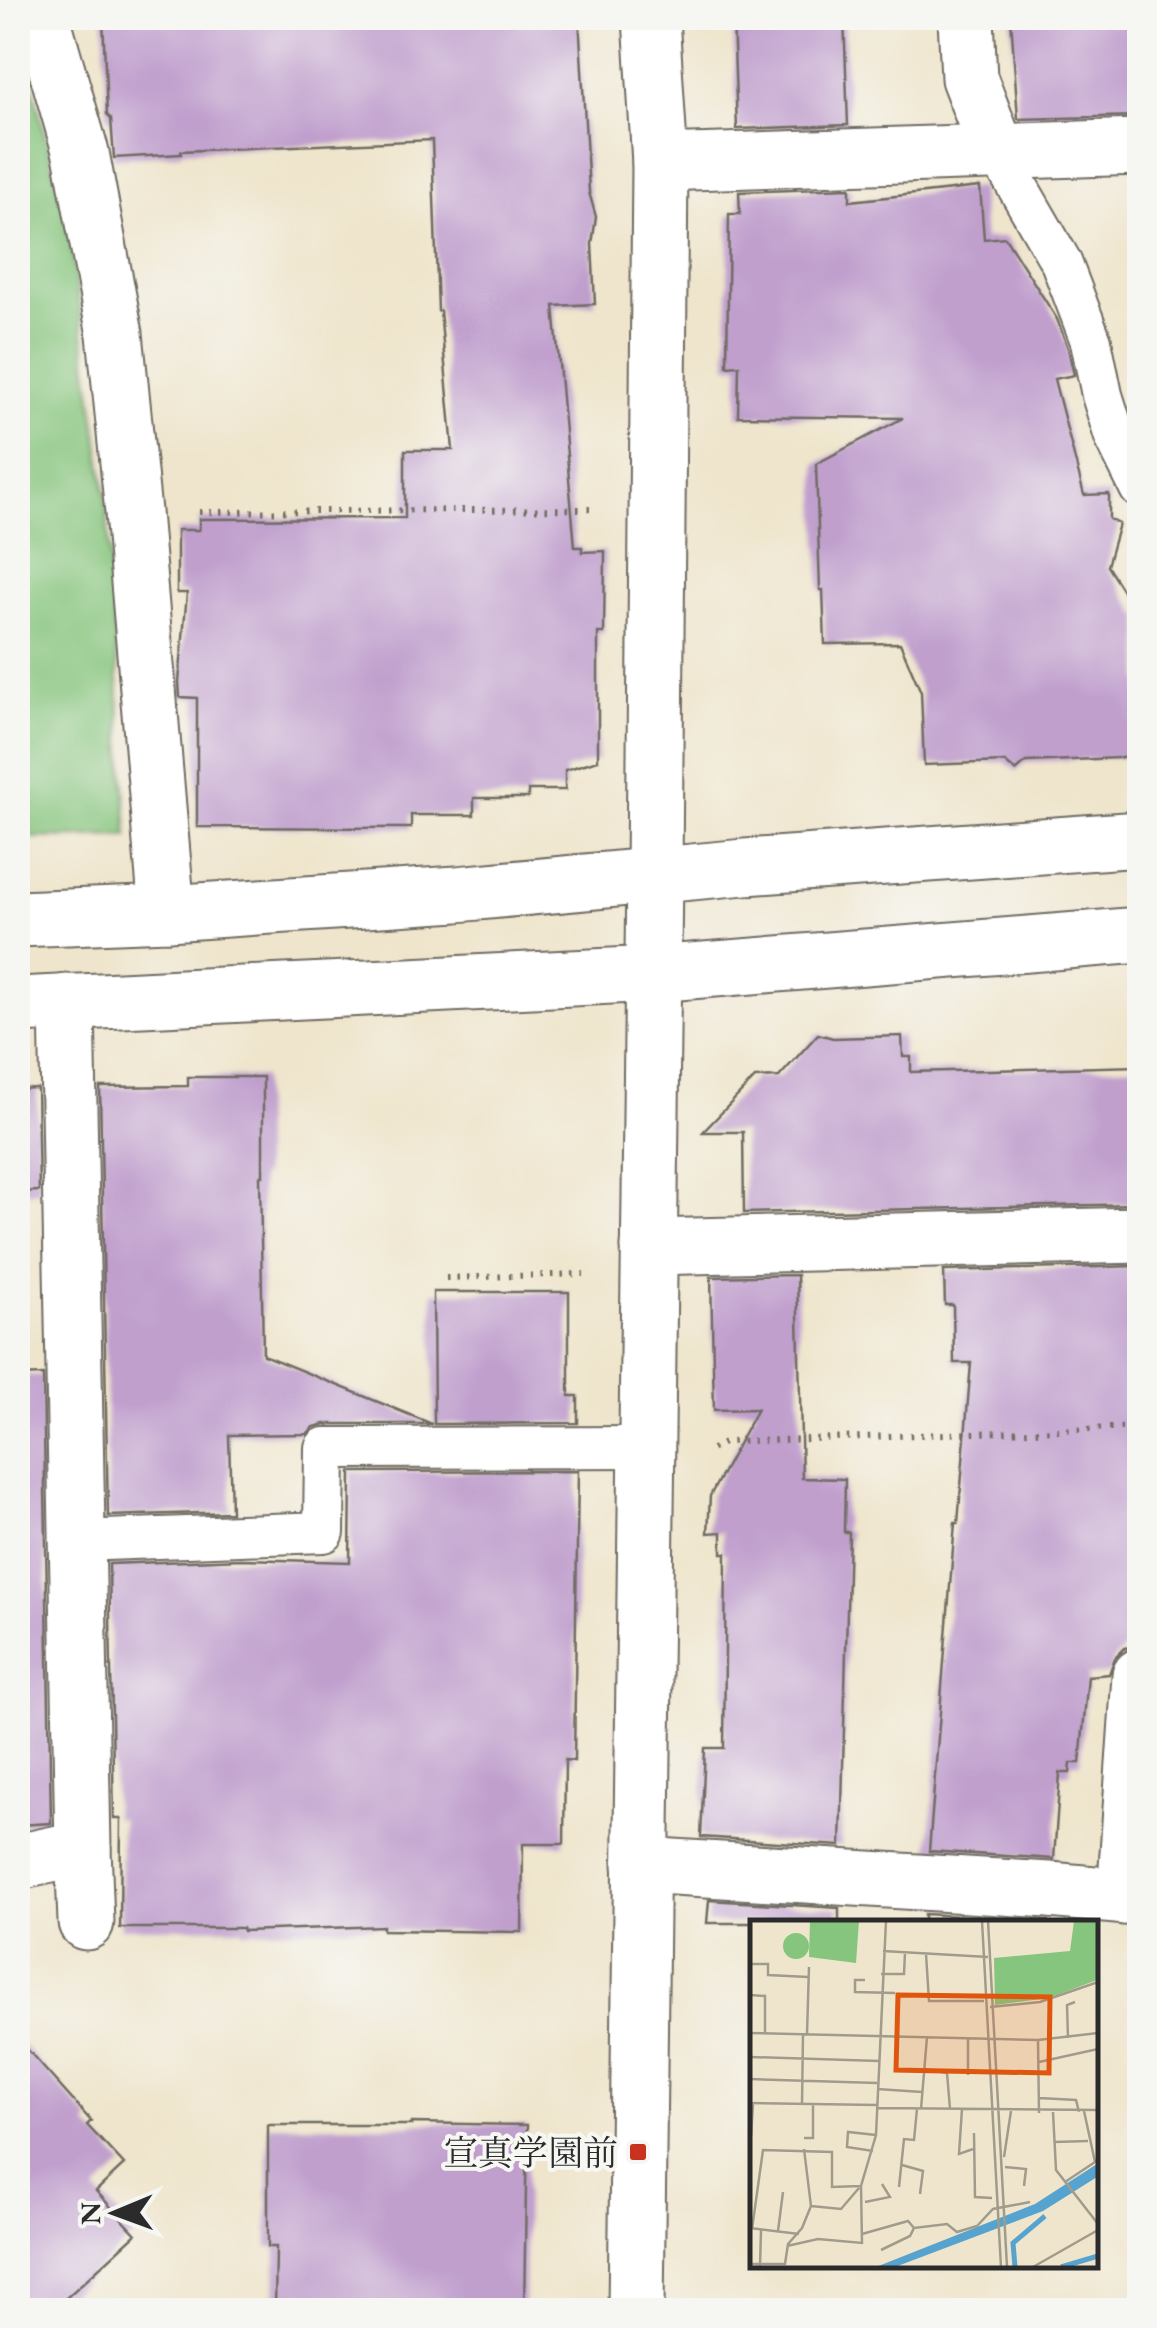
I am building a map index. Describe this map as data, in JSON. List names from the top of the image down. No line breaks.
{"places":{"transit":["宣真学園前"]},"north":"left"}
